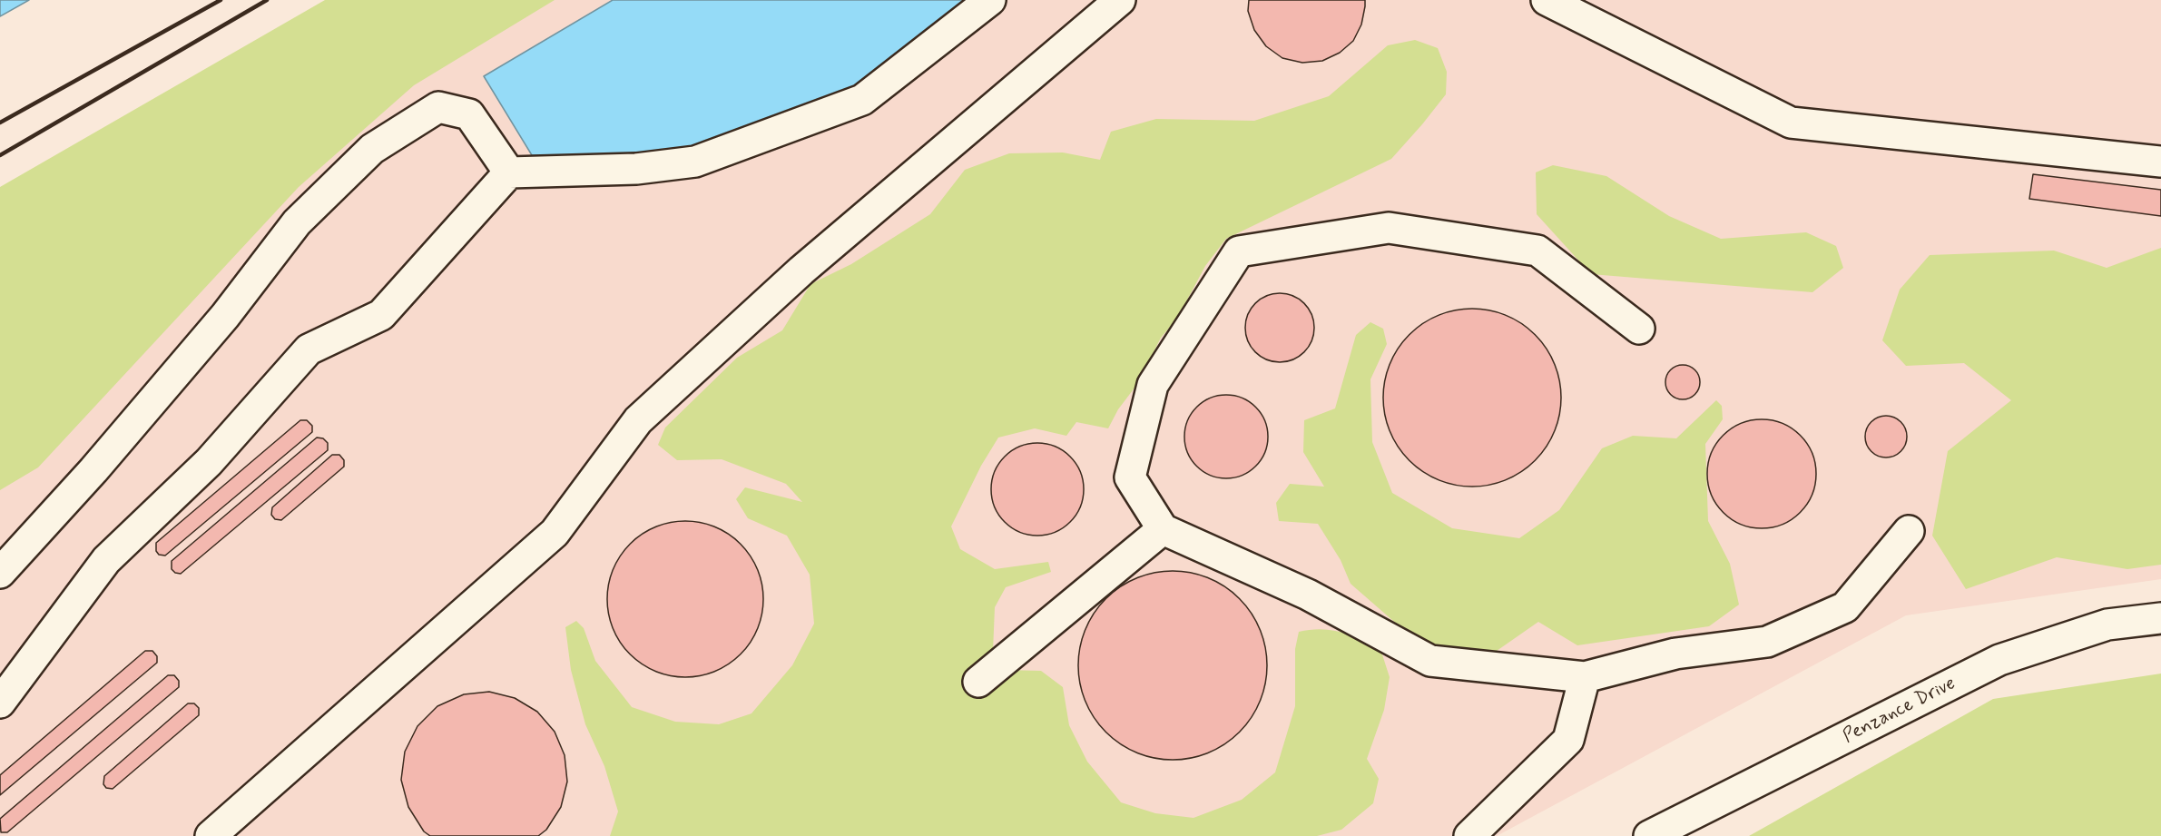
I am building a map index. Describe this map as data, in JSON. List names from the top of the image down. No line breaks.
{"streets":{"street":["Penzance Drive"]}}
